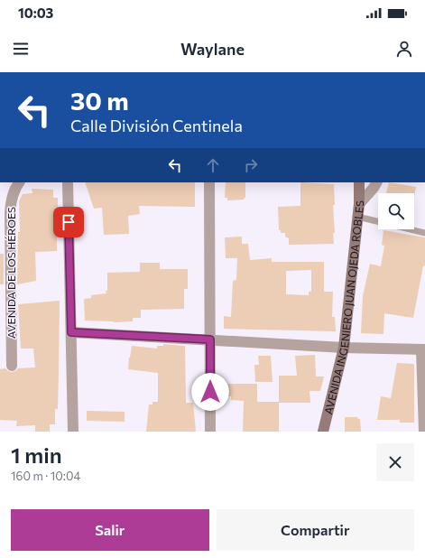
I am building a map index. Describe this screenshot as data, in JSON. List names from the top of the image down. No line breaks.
{"streets":{"main road":["AVENIDA INGENIERO JUAN OJEDA ROBLES"],"street":["AVENIDA DE LOS HÉROES"]},"page":{"status":"10:03","header":"Waylane","turn":["30 m","Calle División Centinela"],"heading":["1 min","160 m · 10:04"],"buttons":["Salir","Compartir"]}}
